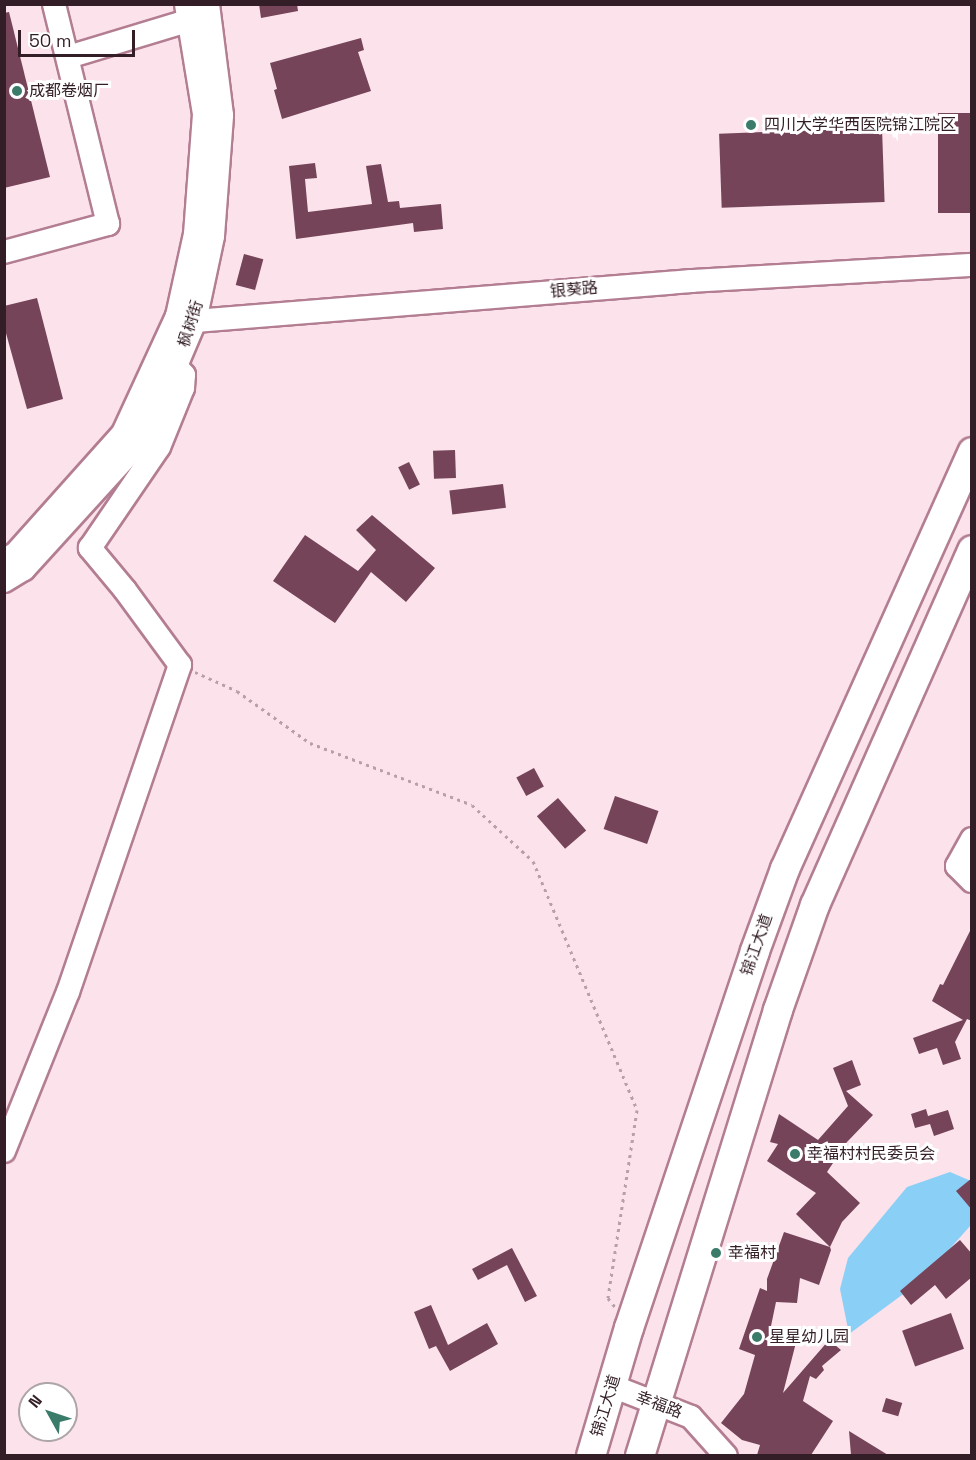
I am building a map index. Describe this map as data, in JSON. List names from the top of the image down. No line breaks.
{"streets":{"main road":["锦江大道"],"street":["银葵路","枫树街","幸福路"]},"crossings":[["银葵路","枫树街"],["锦江大道","幸福路"]],"places":["成都卷烟厂","四川大学华西医院锦江院区","幸福村村民委员会","幸福村","星星幼儿园"],"scale_bar":"50 m","north":"top left"}
